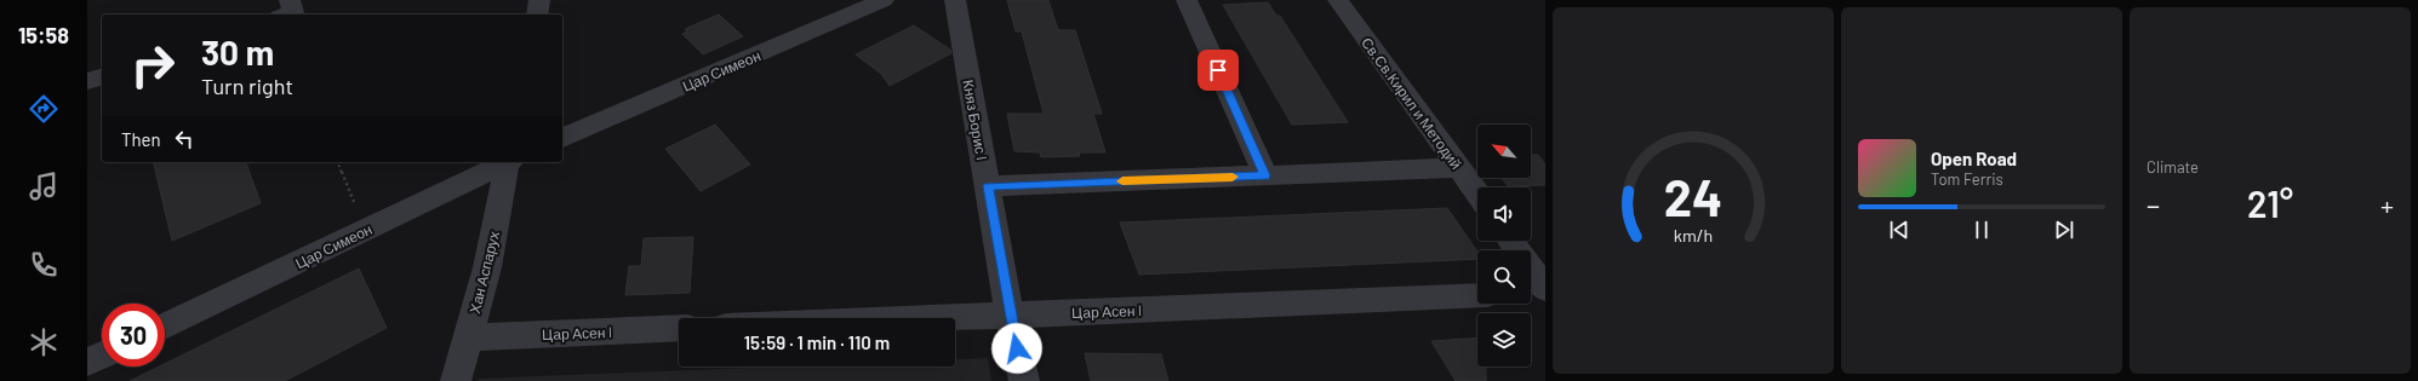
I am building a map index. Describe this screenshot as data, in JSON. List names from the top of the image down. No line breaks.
{"streets":{"street":["Цар Симеон","Св.Св.Кирил и Методий","Княз Борис I","Хан Аспарух","Цар Асен I"]},"crossings":[["Княз Борис I","Цар Асен I"],["Хан Аспарух","Цар Асен I"]],"north":"top left","page":{"tabs":"15:58","tile":"Climate","turn":["30 m","Turn right"],"then":"Then","song":["Open Road","Tom Ferris"],"heat":["−","21°","+"],"limit":"30","trip":"15:59 · 1 min · 110 m","gauge":["24","km/h"]}}
